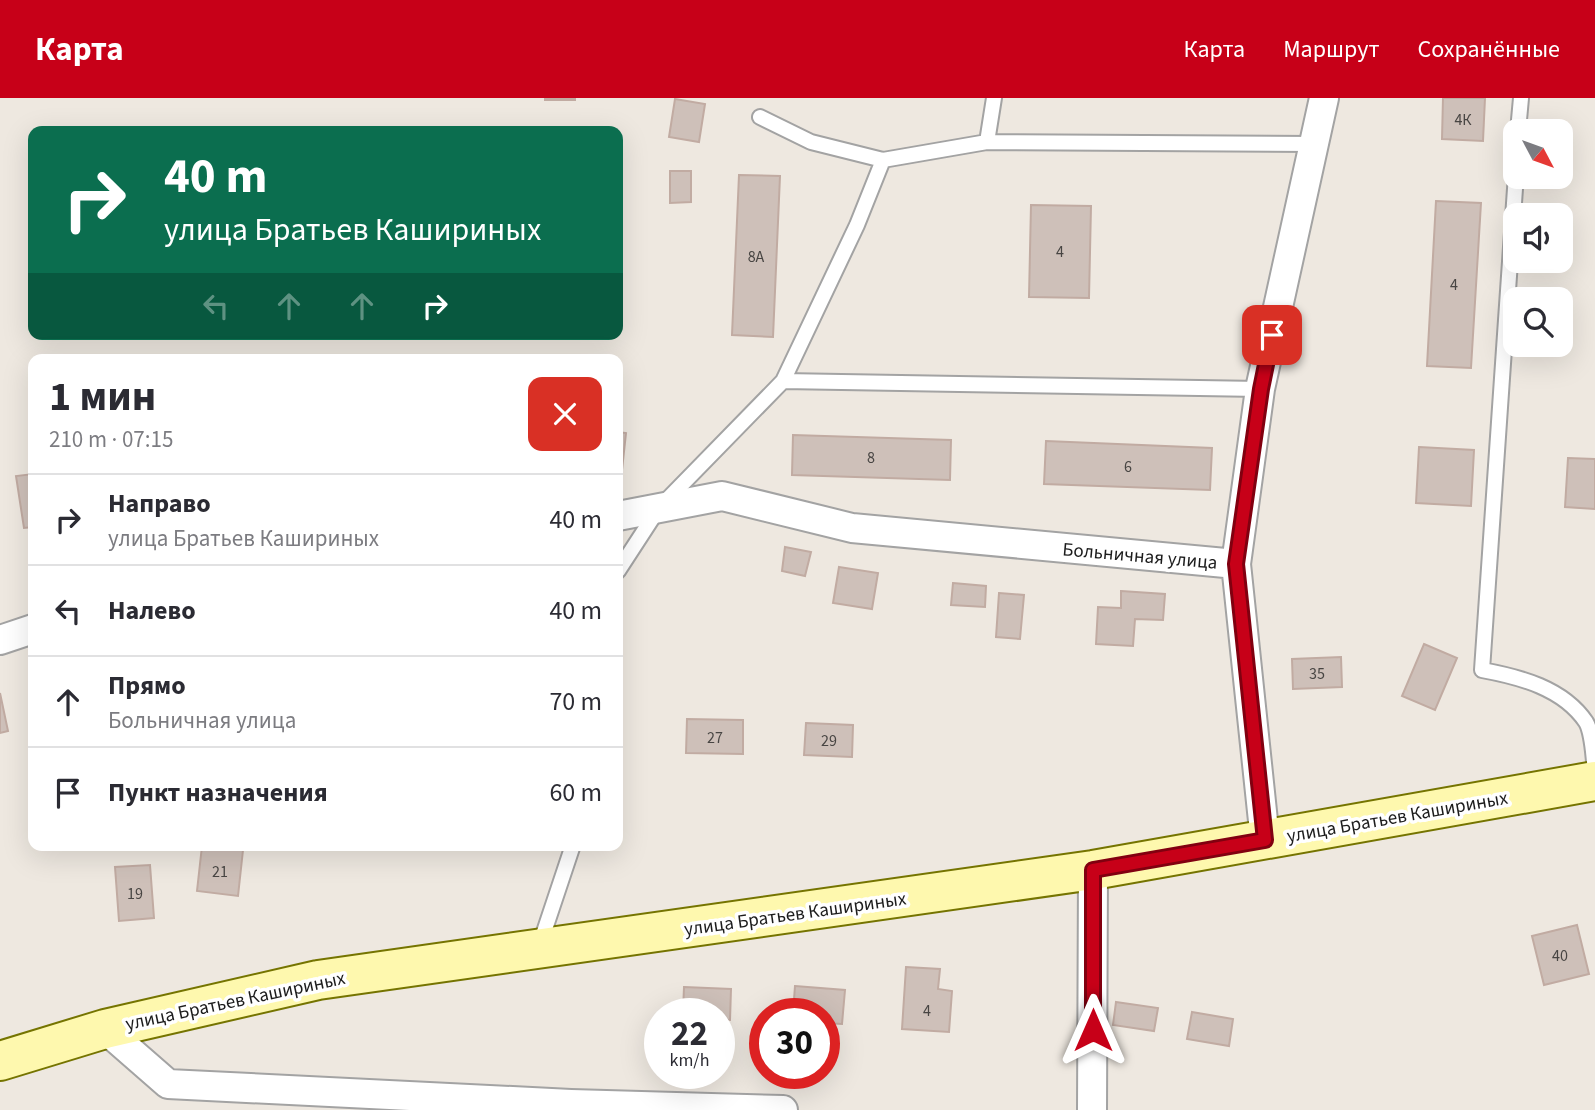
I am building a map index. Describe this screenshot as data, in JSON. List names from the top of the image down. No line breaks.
{"streets":{"main road":["улица Братьев Кашириных"],"street":["Больничная улица"]},"house_numbers":["4К","4","8А","4","8","6","35","27","29","21","19","40","4"],"north":"bottom right","page":{"header":"Карта","nav":["Карта","Маршрут","Сохранённые"],"turn":["40 m","улица Братьев Кашириных"],"heading":["1 мин","210 m · 07:15"],"list":[{"name":"Направо","note":"улица Братьев Кашириных","value":"40 m"},{"name":"Налево","value":"40 m"},{"name":"Прямо","note":"Больничная улица","value":"70 m"},{"name":"Пункт назначения","value":"60 m"}],"speed":"22 km/h","limit":"30"}}
